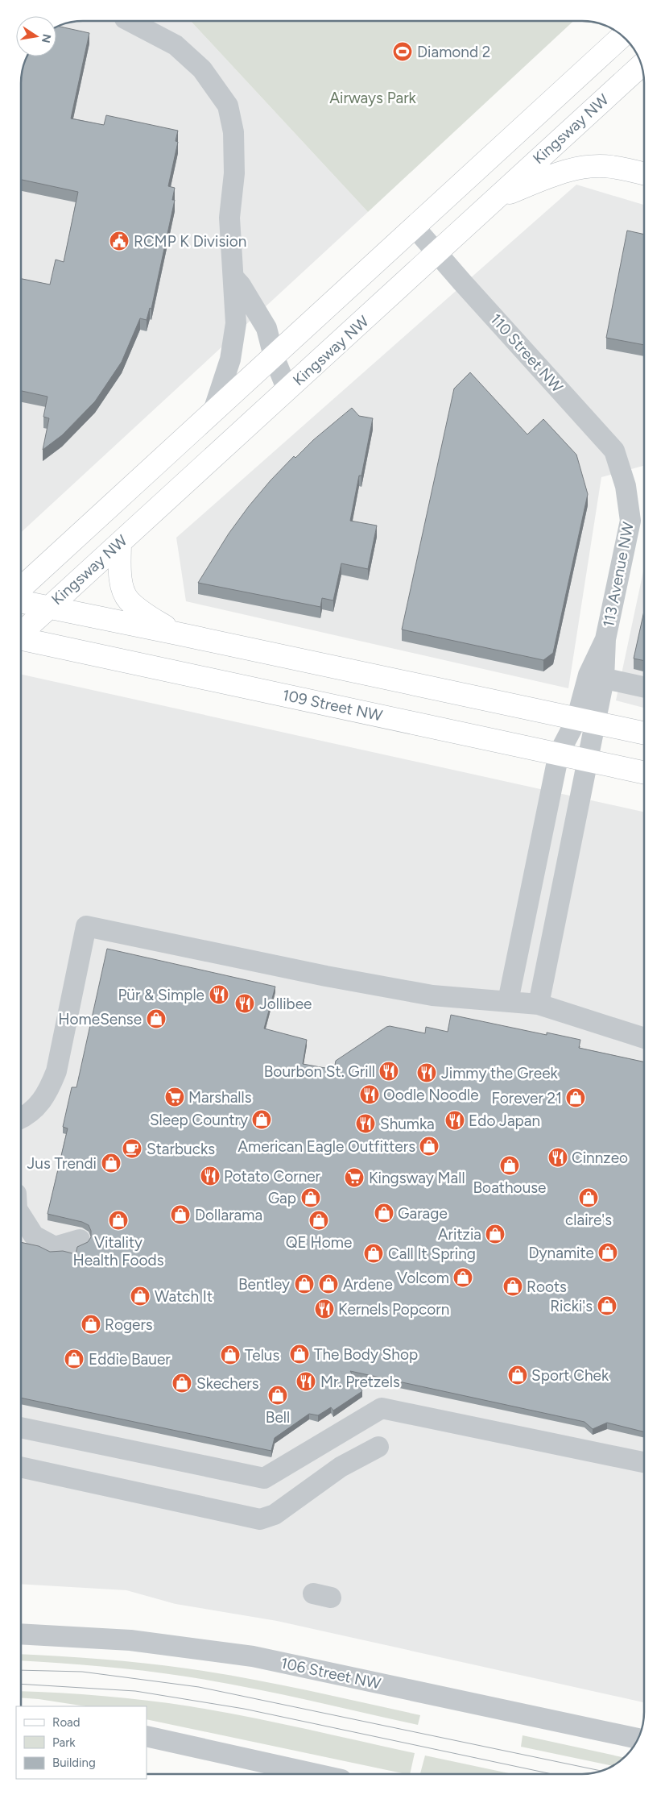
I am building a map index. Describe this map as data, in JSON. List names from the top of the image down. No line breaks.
{"streets":{"main road":["Kingsway NW","109 Street NW"],"street":["110 Street NW","113 Avenue NW","106 Street NW"]},"crossings":[["Kingsway NW","110 Street NW"],["110 Street NW","113 Avenue NW"],["113 Avenue NW","109 Street NW"]],"parks":["Airways Park"],"places":{"sports":["Diamond 2"],"public building":["RCMP K Division"],"restaurant":["Pür & Simple","Jollibee","Bourbon St. Grill","Jimmy the Greek","Oodle Noodle","Edo Japan","Shumka","Cinnzeo","Potato Corner","Kernels Popcorn","Mr. Pretzels"],"shop":["HomeSense","Forever 21","Sleep Country","American Eagle Outfitters","Jus Trendi","Boathouse","Gap","claire's","Garage","Dollarama","Vitality Health Foods","QE Home","Aritzia","Dynamite","Call It Spring","Volcom","Bentley","Ardene","Roots","Watch It","Ricki's","Rogers","The Body Shop","Telus","Eddie Bauer","Sport Chek","Skechers","Bell"],"supermarket":["Marshalls","Kingsway Mall"],"cafe":["Starbucks"]},"legend":["Road","Park","Building"],"north":"right"}
